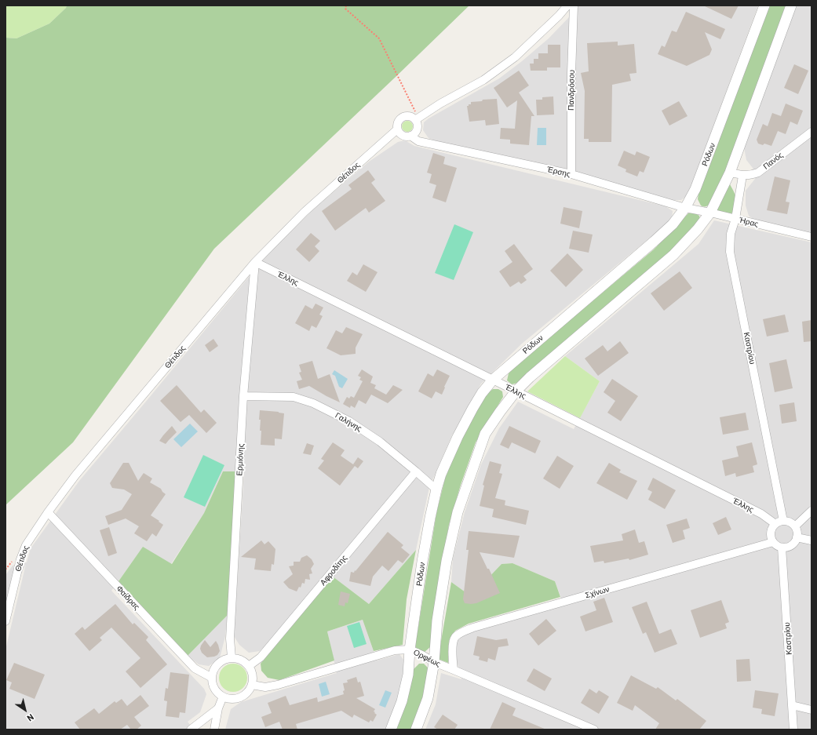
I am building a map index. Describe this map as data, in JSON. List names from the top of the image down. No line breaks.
{"streets":{"street":["Πανδρόσου","Ρόδων","Πανός","Έρσης","Θέτιδος","Ήρας","Έλλης","Καστρίου","Γαλήνης","Ερμιόνης","Αφροδίτης","Σχίνων","Φαίδρας","Ορφέως"]},"crossings":[["Πανδρόσου","Έρσης"],["Ρόδων","Έρσης"],["Ρόδων","Ήρας"],["Ρόδων","Έλλης"],["Ρόδων","Γαλήνης"],["Ρόδων","Ορφέως"],["Πανός","Καστρίου"],["Έρσης","Θέτιδος"],["Έρσης","Ήρας"],["Θέτιδος","Έλλης"],["Θέτιδος","Ερμιόνης"],["Θέτιδος","Φαίδρας"],["Ήρας","Καστρίου"],["Έλλης","Καστρίου"],["Έλλης","Ερμιόνης"],["Έλλης","Σχίνων"],["Καστρίου","Σχίνων"],["Γαλήνης","Ερμιόνης"],["Γαλήνης","Αφροδίτης"],["Ερμιόνης","Αφροδίτης"],["Ερμιόνης","Φαίδρας"],["Ερμιόνης","Ορφέως"],["Αφροδίτης","Φαίδρας"],["Αφροδίτης","Ορφέως"],["Σχίνων","Ορφέως"],["Φαίδρας","Ορφέως"]],"north":"bottom right"}
